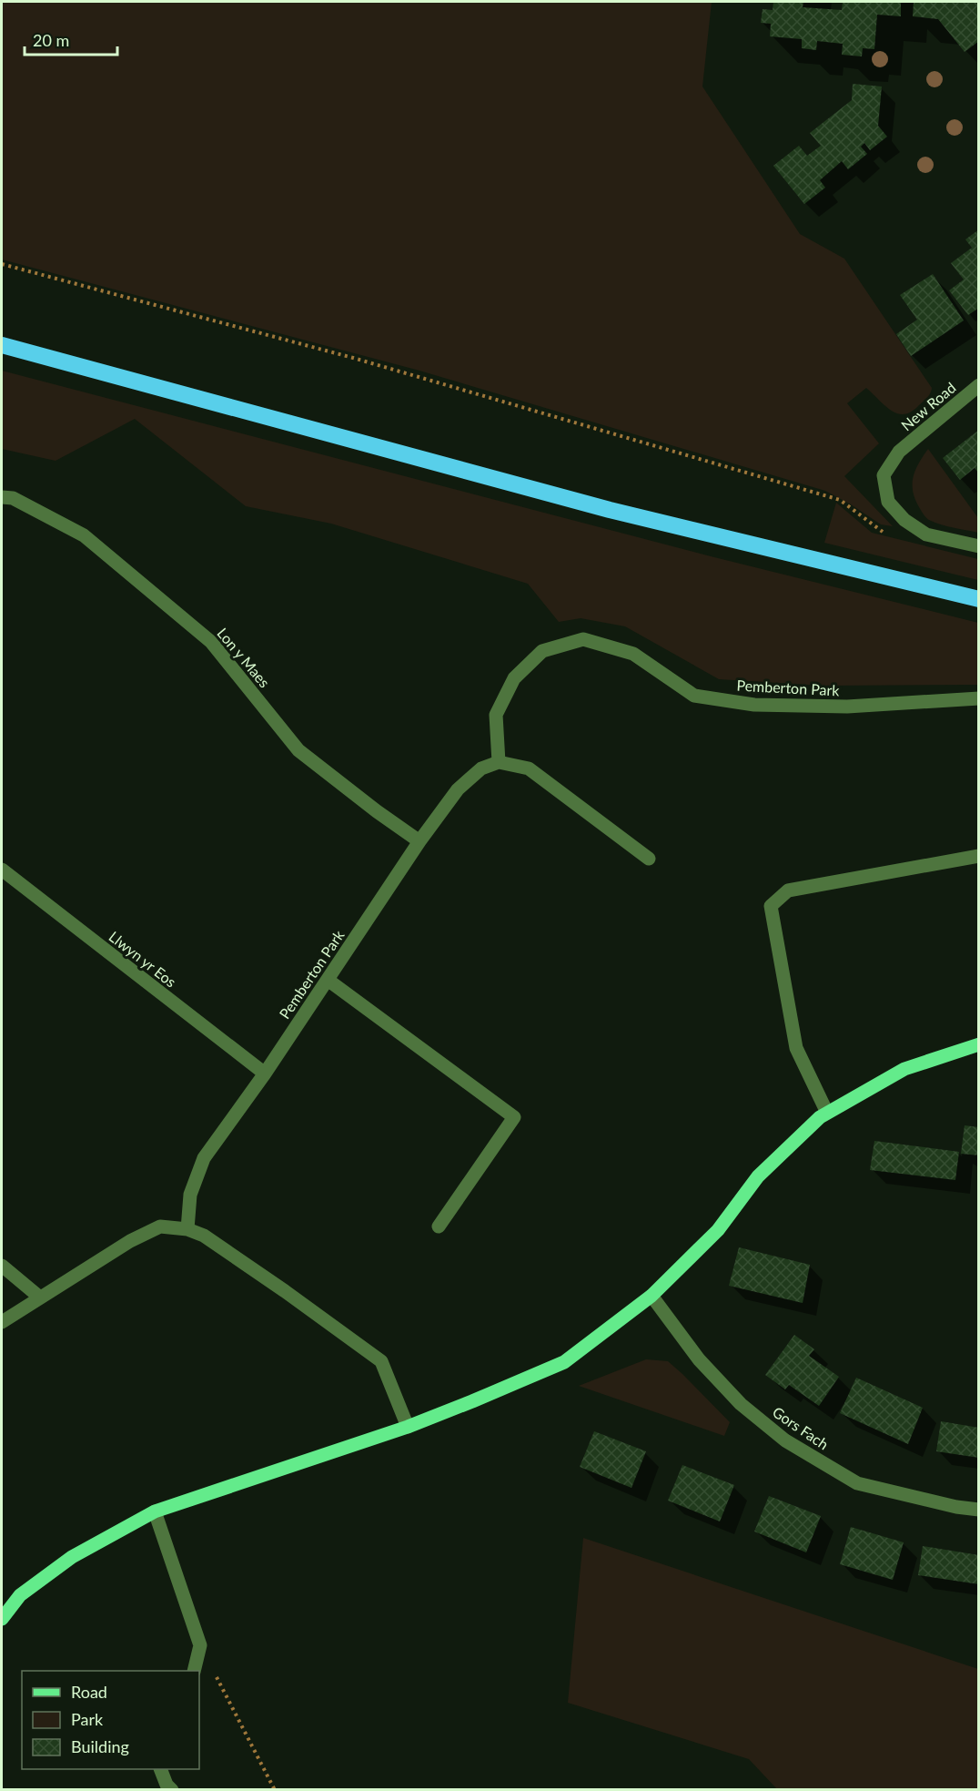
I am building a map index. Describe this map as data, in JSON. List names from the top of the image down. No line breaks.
{"streets":{"street":["New Road","Lon y Maes","Pemberton Park","Llwyn yr Eos","Gors Fach"]},"crossings":[["Lon y Maes","Pemberton Park"],["Pemberton Park","Llwyn yr Eos"]],"legend":["Road","Park","Building"],"scale_bar":"20 m"}
